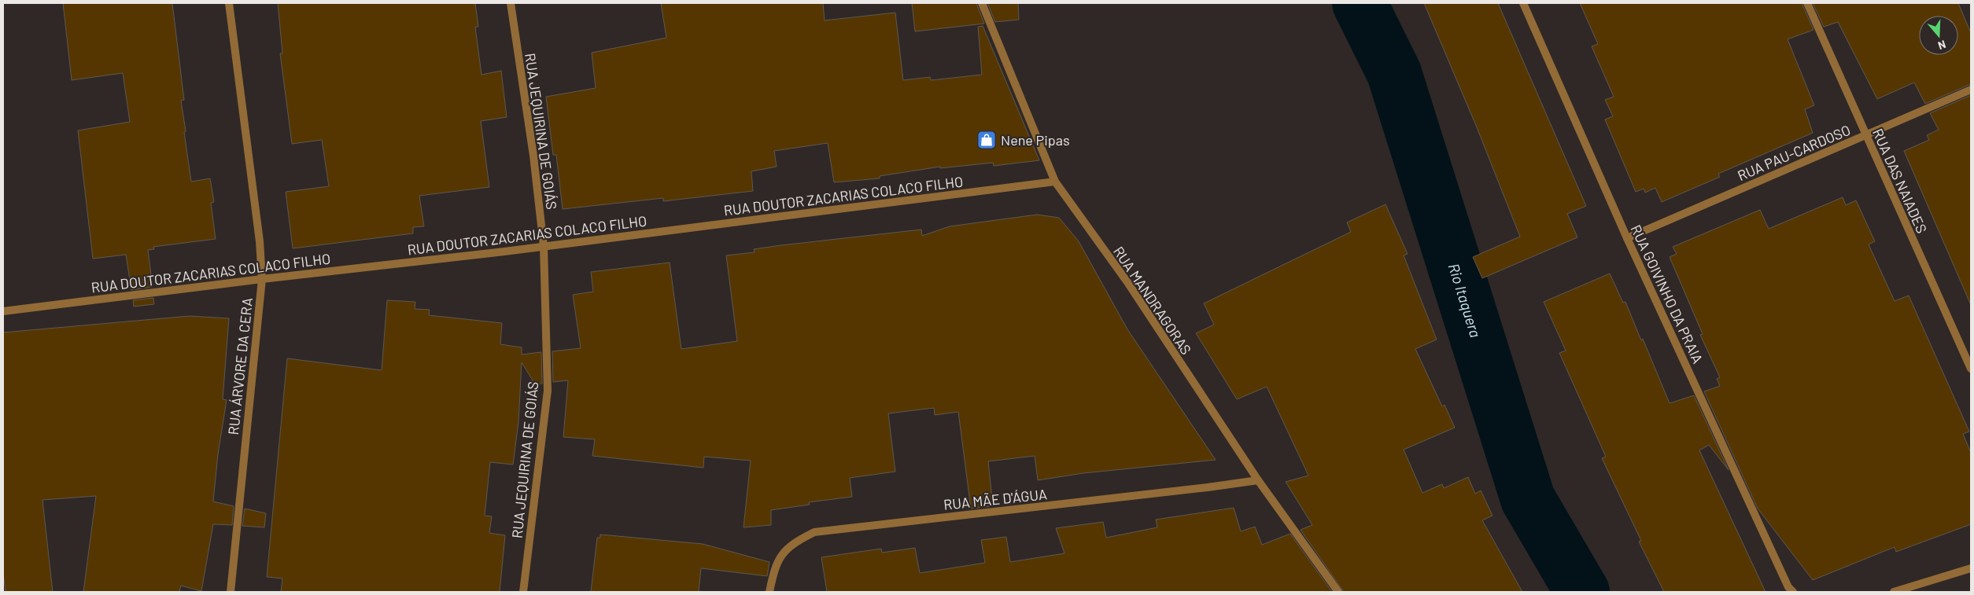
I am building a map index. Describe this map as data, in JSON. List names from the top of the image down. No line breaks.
{"streets":{"street":["RUA JEQUIRINA DE GOIÁS","RUA PAU-CARDOSO","RUA DAS NAIADES","RUA DOUTOR ZACARIAS COLACO FILHO","RUA GOIVINHO DA PRAIA","RUA MANDRAGORAS","RUA ÁRVORE DA CERA","RUA MÃE D'ÁGUA"]},"crossings":[["RUA JEQUIRINA DE GOIÁS","RUA DOUTOR ZACARIAS COLACO FILHO"],["RUA PAU-CARDOSO","RUA DAS NAIADES"],["RUA PAU-CARDOSO","RUA GOIVINHO DA PRAIA"],["RUA DOUTOR ZACARIAS COLACO FILHO","RUA MANDRAGORAS"],["RUA DOUTOR ZACARIAS COLACO FILHO","RUA ÁRVORE DA CERA"],["RUA MANDRAGORAS","RUA MÃE D'ÁGUA"]],"water":["Rio Itaquera"],"places":{"shop":["Nene Pipas"]},"north":"bottom"}
